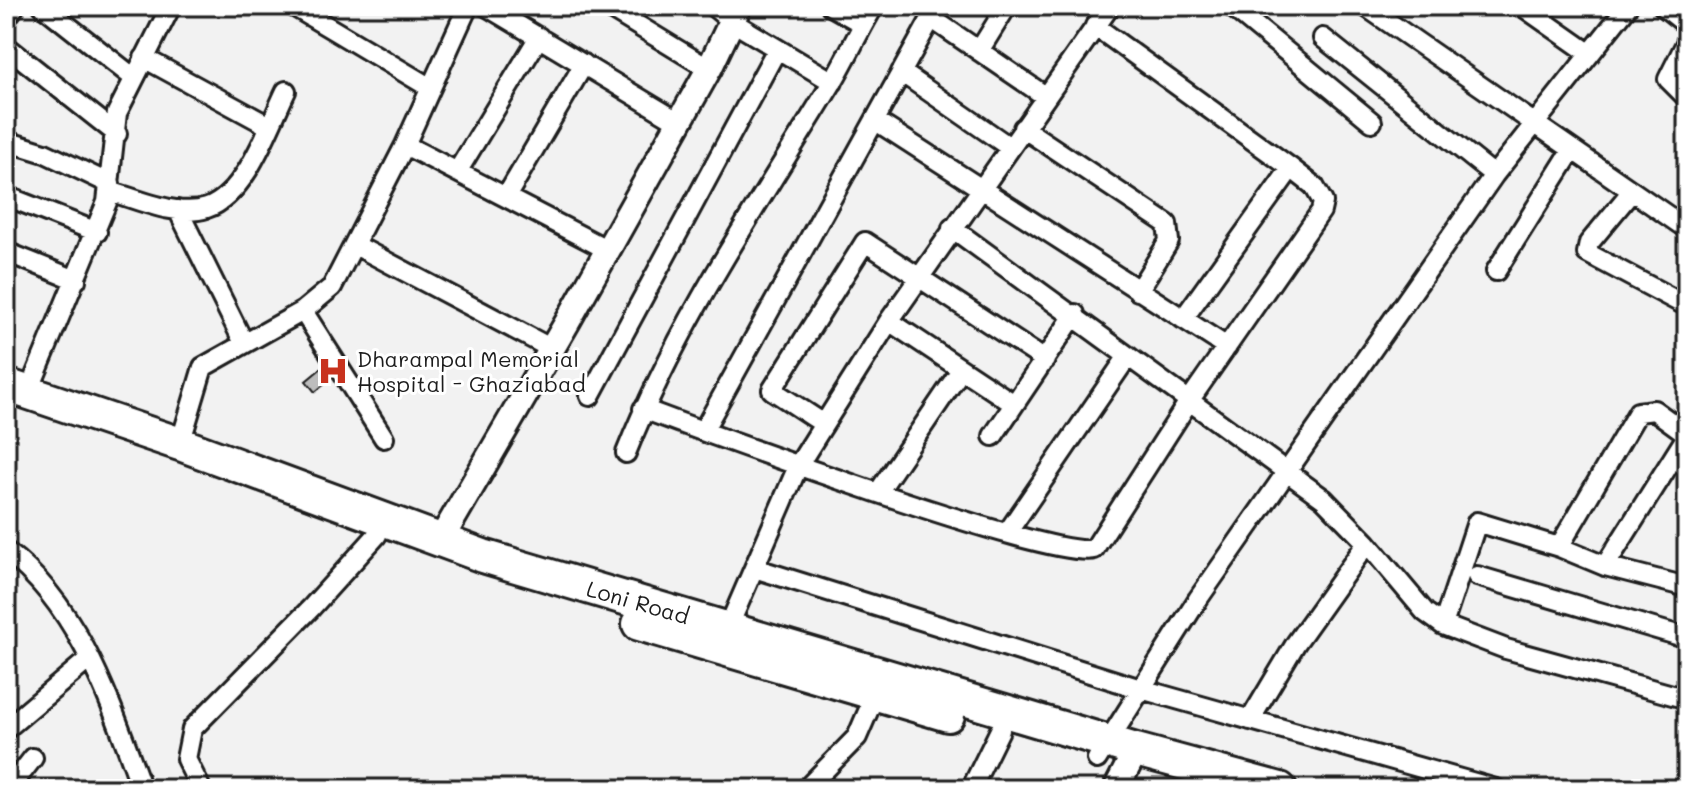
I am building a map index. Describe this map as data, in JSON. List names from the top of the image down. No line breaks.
{"streets":{"highway":["Loni Road"]},"places":{"hospital":["Dharampal Memorial Hospital - Ghaziabad"]}}
